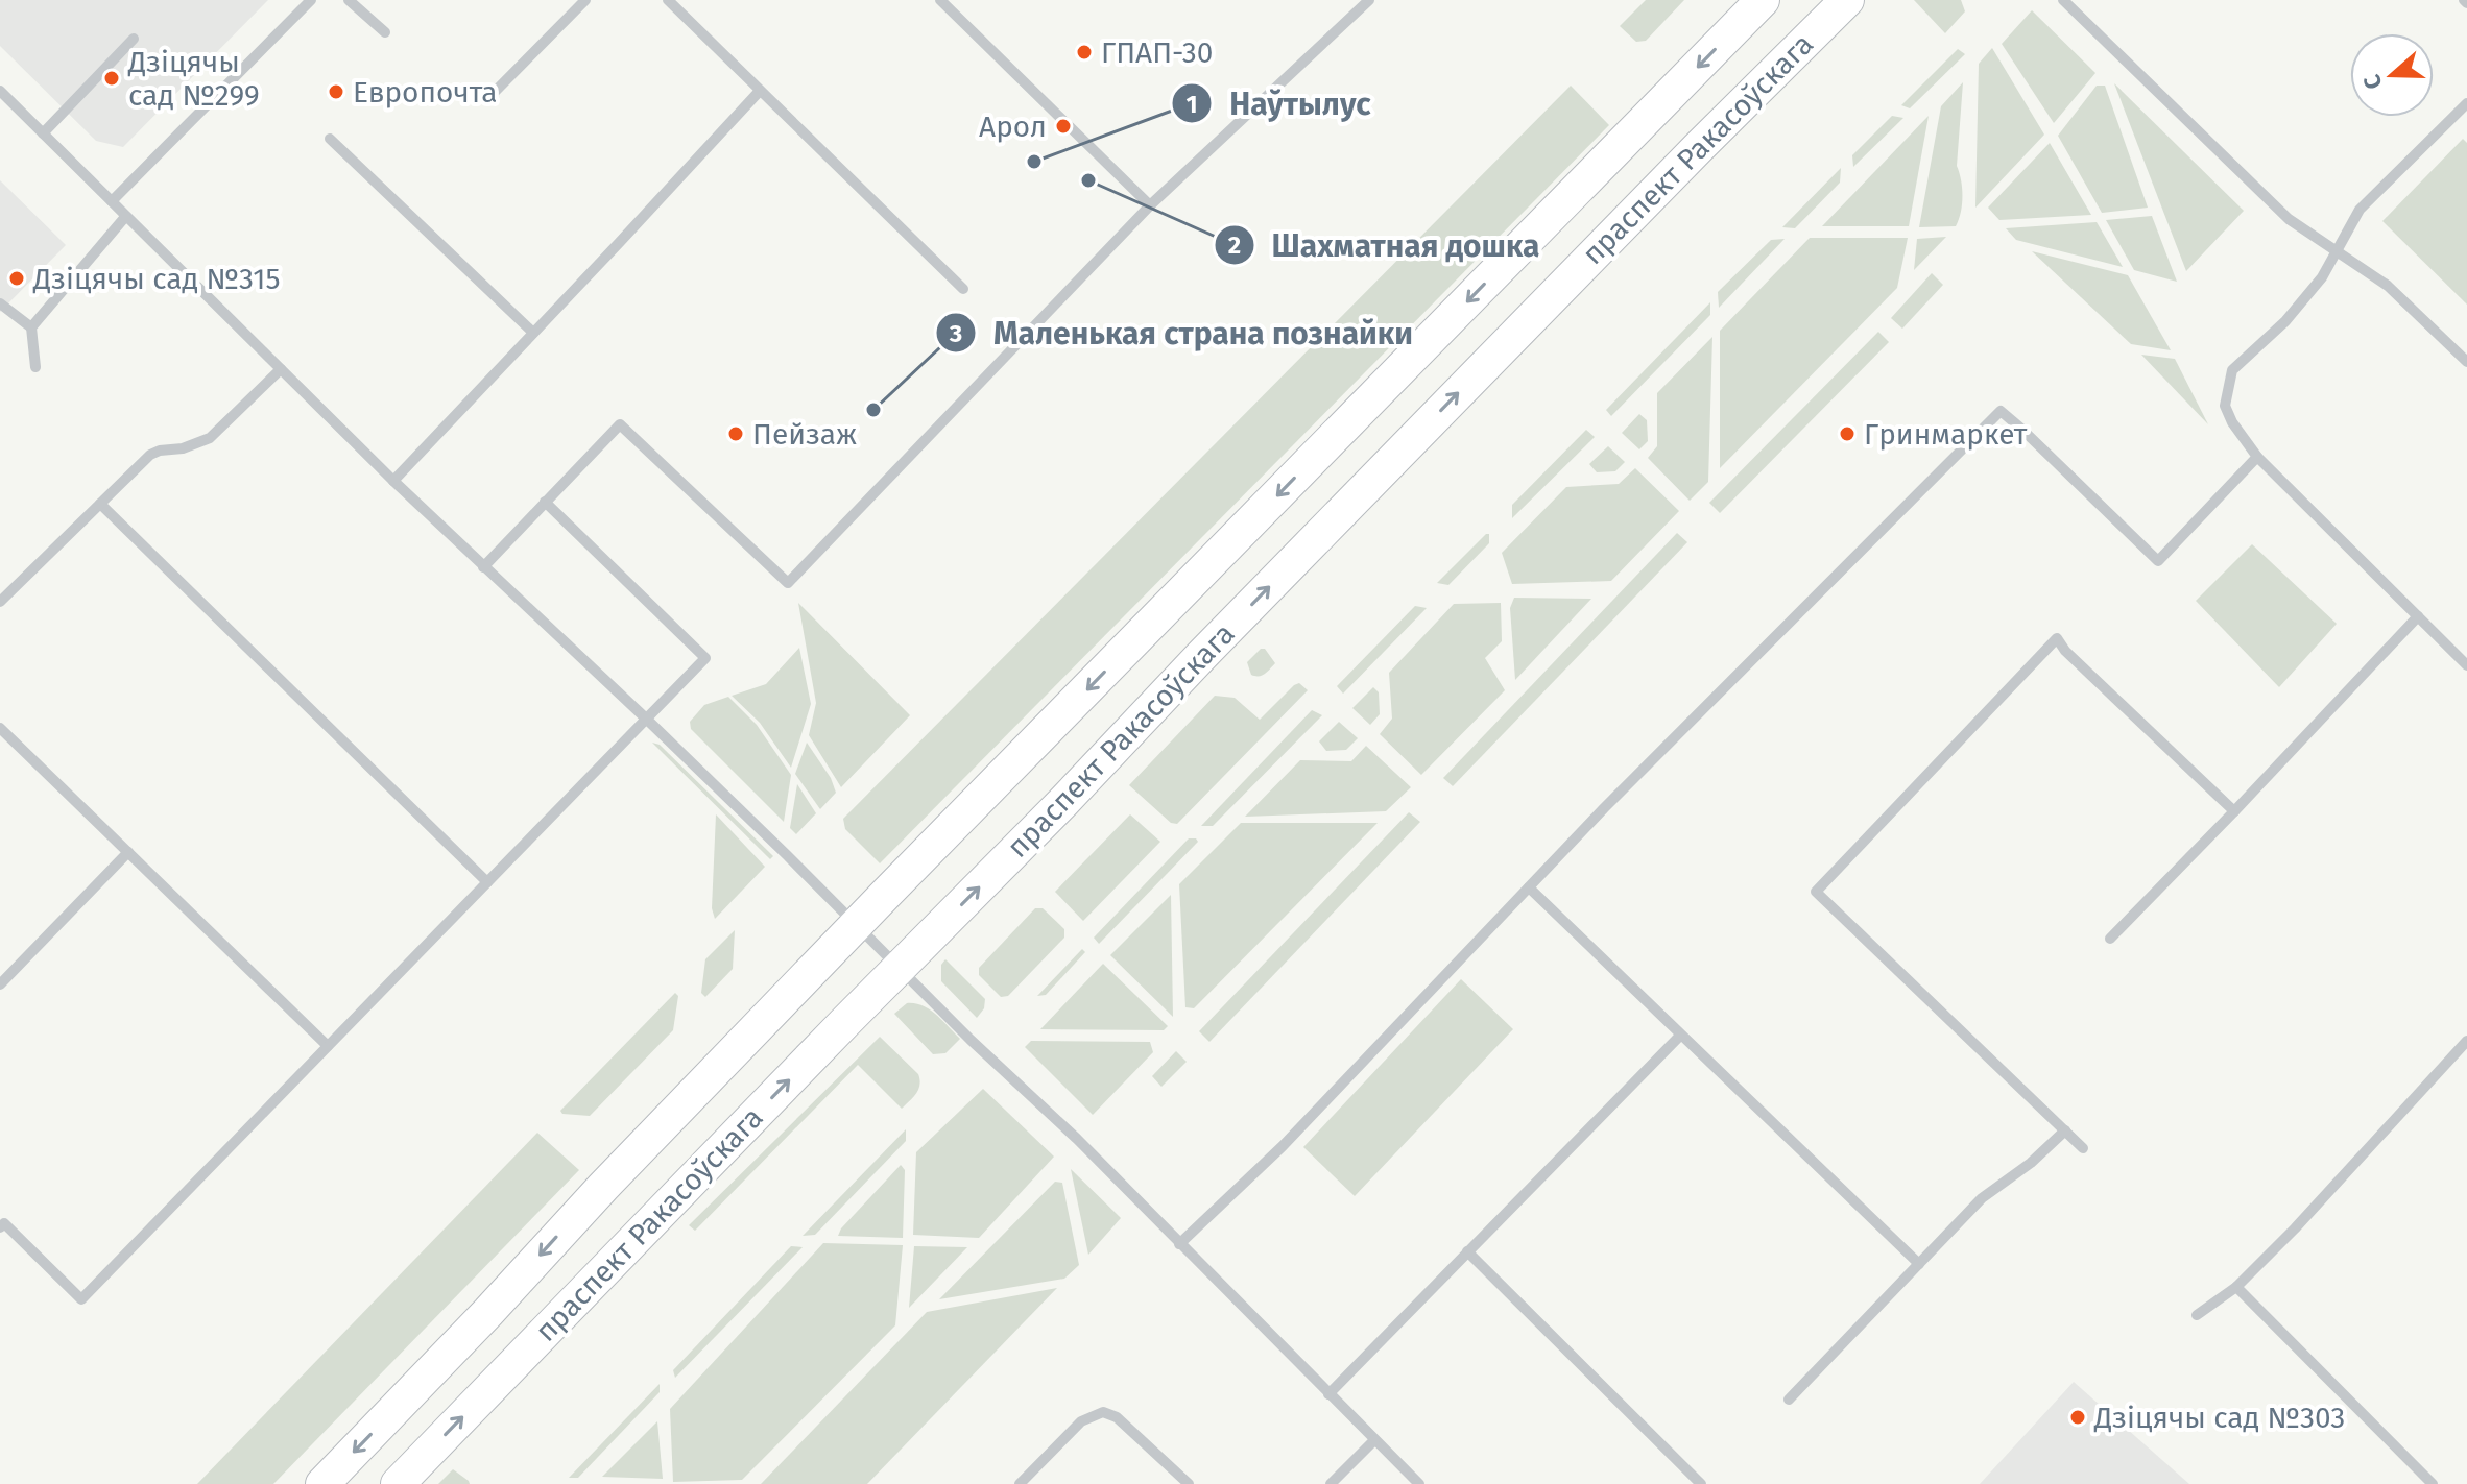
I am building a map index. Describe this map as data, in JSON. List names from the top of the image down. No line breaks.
{"streets":{"main road":["праспект Ракасоўскага"]},"places":["ГПАП-30","Дзіцячы сад №299","Европочта","Арол","Наўтылус","Шахматная дошка","Дзіцячы сад №315","Маленькая страна познайки","Пейзаж","Гринмаркет","Дзіцячы сад №303"],"north":"left"}
